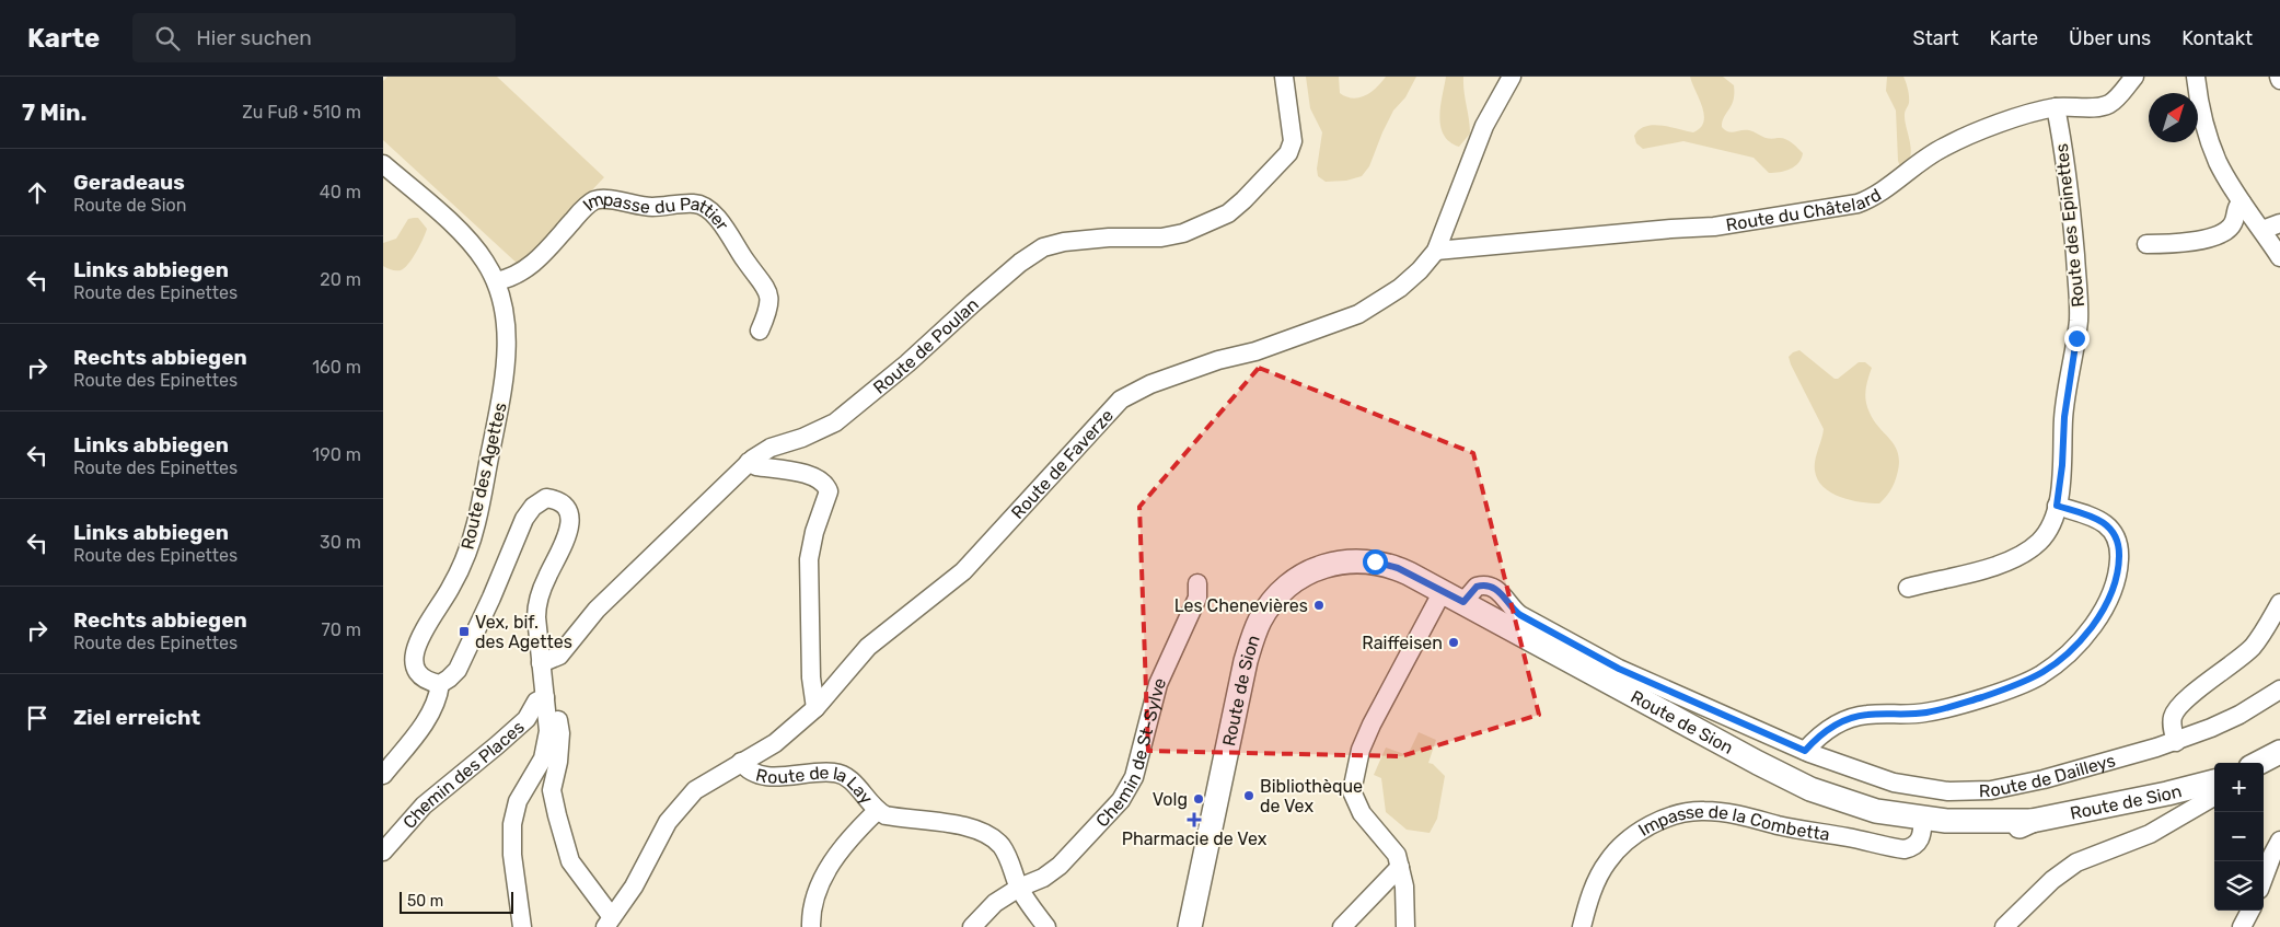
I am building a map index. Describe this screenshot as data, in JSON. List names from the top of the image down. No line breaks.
{"streets":{"main road":["Route de Sion"],"street":["Route du Châtelard","Impasse du Pattier","Route des Epinettes","Route de Poulan","Route de Faverze","Route des Agettes","Chemin de St-Sylve","Chemin des Places","Route de Dailleys","Route de la Lay","Impasse de la Combetta"]},"crossings":[["Route du Châtelard","Route des Epinettes"],["Route du Châtelard","Route de Faverze"],["Impasse du Pattier","Route des Agettes"],["Route de Faverze","Route de la Lay"],["Route de Sion","Impasse de la Combetta"],["Chemin de St-Sylve","Route de la Lay"]],"places":{"other":["Les Chenevières","Raiffeisen","Bibliothèque de Vex","Volg"],"transit":["Vex, bif. des Agettes"],"health":["Pharmacie de Vex"]},"scale_bar":"50 m","north":"top right","page":{"header":"Karte","search":"Hier suchen","nav":["Start","Karte","Über uns","Kontakt"],"heading":["7 Min.","Zu Fuß · 510 m"],"list":[["Geradeaus","Route de Sion","40 m"],["Links abbiegen","Route des Epinettes","20 m"],["Rechts abbiegen","Route des Epinettes","160 m"],["Links abbiegen","Route des Epinettes","190 m"],["Links abbiegen","Route des Epinettes","30 m"],["Rechts abbiegen","Route des Epinettes","70 m"],"Ziel erreicht"],"map_buttons":["+","−"],"scale":"50 m"}}
